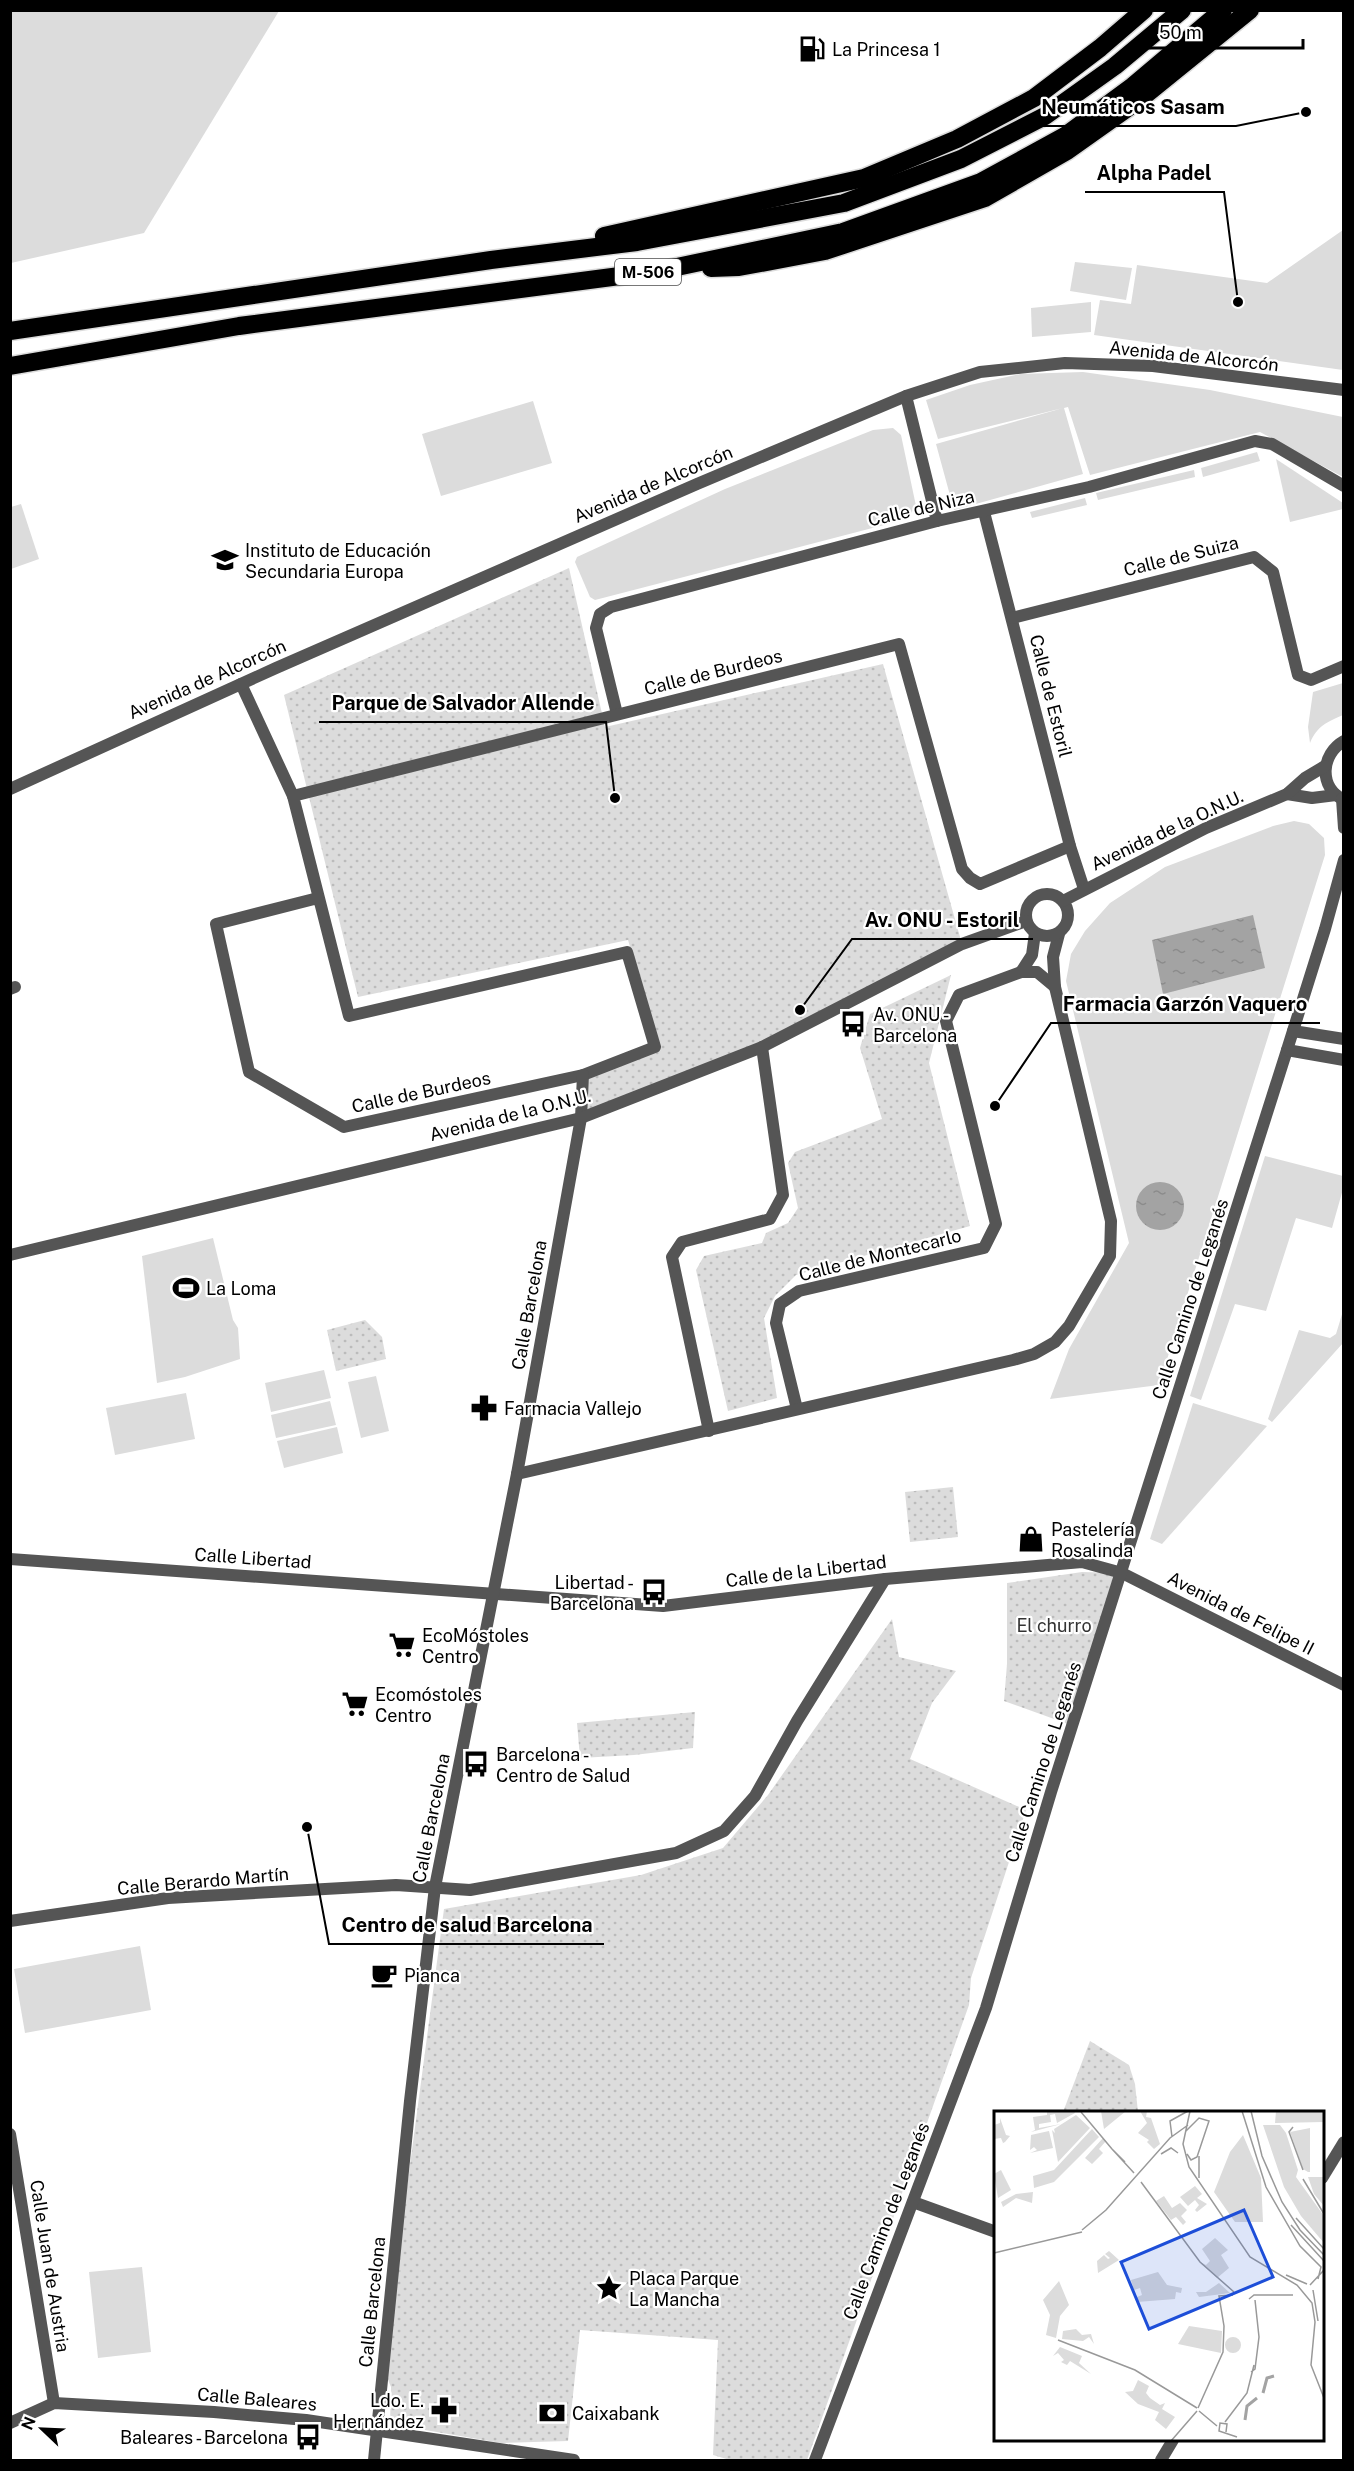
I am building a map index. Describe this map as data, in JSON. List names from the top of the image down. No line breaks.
{"streets":{"highway":["M-506"],"street":["Avenida de Alcorcón","Calle de Niza","Calle de Suiza","Calle de Burdeos","Calle de Estoril","Avenida de la O.N.U.","Calle de Montecarlo","Calle Camino de Leganés","Calle Barcelona","Calle Libertad","Calle de la Libertad","Avenida de Felipe II","Calle Berardo Martín","Calle Juan de Austria","Calle Baleares"]},"crossings":[["Calle de Niza","Calle de Burdeos"],["Calle de Niza","Calle de Estoril"],["Calle de Suiza","Calle de Estoril"],["Calle de Burdeos","Calle de Estoril"],["Calle de Estoril","Avenida de la O.N.U."],["Avenida de la O.N.U.","Calle Barcelona"],["Calle Camino de Leganés","Calle de la Libertad"],["Calle Camino de Leganés","Avenida de Felipe II"],["Calle Barcelona","Calle Libertad"],["Calle Barcelona","Calle de la Libertad"],["Calle Barcelona","Calle Berardo Martín"],["Calle Barcelona","Calle Baleares"],["Calle Libertad","Calle de la Libertad"],["Calle de la Libertad","Avenida de Felipe II"],["Calle de la Libertad","Calle Berardo Martín"],["Calle Juan de Austria","Calle Baleares"]],"parks":["El churro"],"places":{"fuel station":["La Princesa 1"],"other":["Neumáticos Sasam","Alpha Padel","Parque de Salvador Allende","Av. ONU - Estoril","Farmacia Garzón Vaquero","Centro de salud Barcelona"],"school or university":["Instituto de Educación Secundaria Europa"],"bus stop":["Av. ONU - Barcelona","Libertad - Barcelona","Barcelona - Centro de Salud","Baleares - Barcelona"],"sports":["La Loma"],"pharmacy":["Farmacia Vallejo","Ldo. E. Hernández"],"shop":["Pastelería Rosalinda"],"supermarket":["EcoMóstoles Centro","Ecomóstoles Centro"],"cafe":["Pianca"],"place":["Placa Parque La Mancha"],"bank":["Caixabank"]},"scale_bar":"50 m","north":"top left"}
